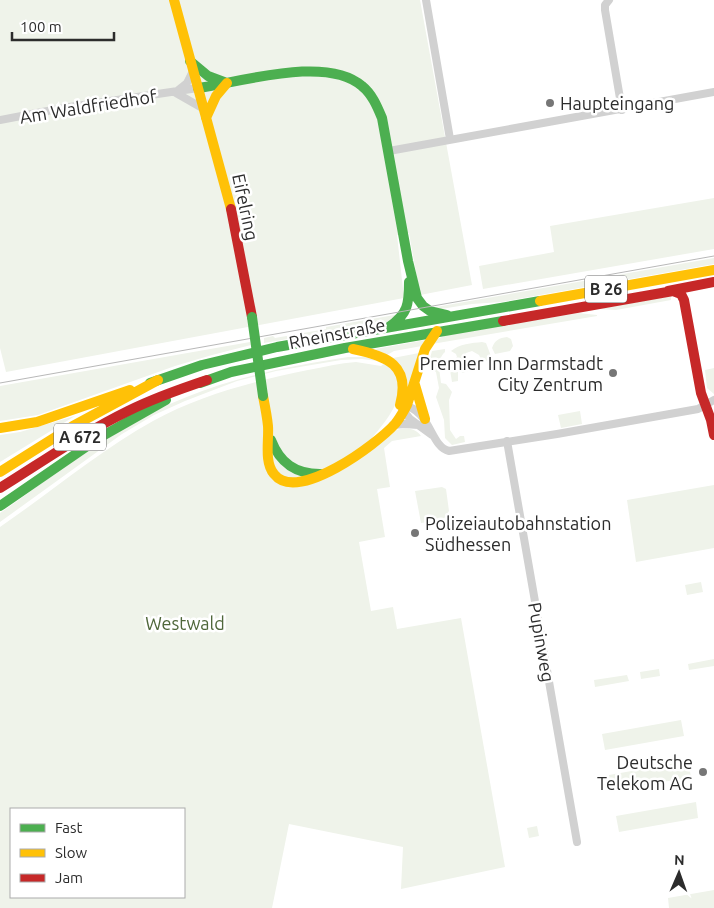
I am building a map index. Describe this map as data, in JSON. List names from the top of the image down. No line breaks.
{"streets":{"main road":["Eifelring","B 26","Rheinstraße","A 672"],"street":["Am Waldfriedhof","Pupinweg"]},"crossings":[["Am Waldfriedhof","Eifelring"],["Rheinstraße","A 672"]],"parks":["Westwald"],"places":["Haupteingang","Premier Inn Darmstadt City Zentrum","Polizeiautobahnstation Südhessen","Deutsche Telekom AG"],"legend":["Fast","Slow","Jam"],"scale_bar":"100 m","north":"top"}
